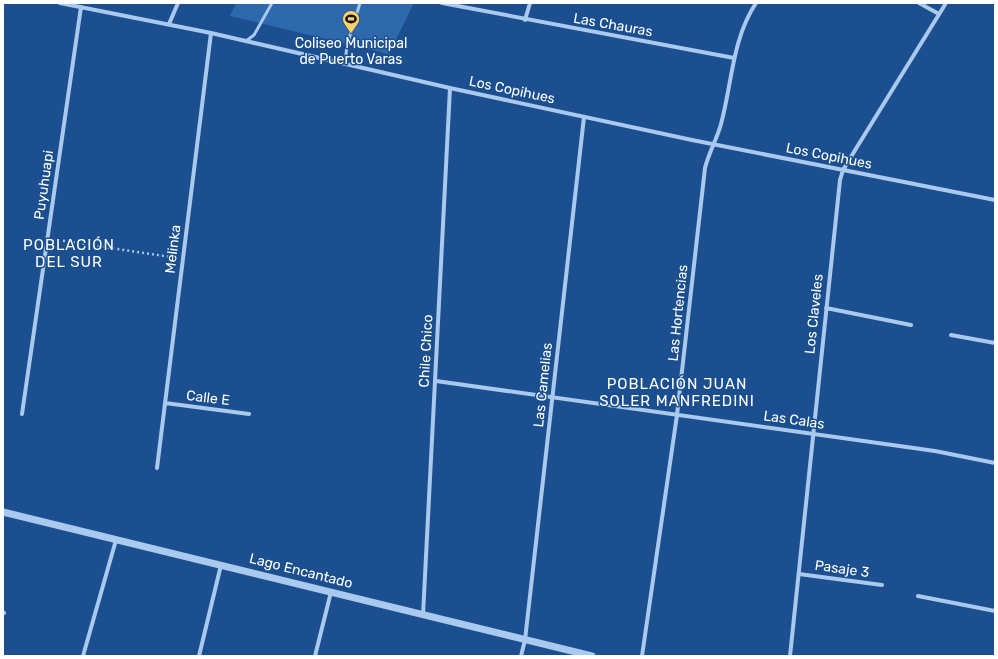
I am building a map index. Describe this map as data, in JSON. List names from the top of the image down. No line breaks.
{"streets":{"street":["Las Chauras","Los Copihues","Puyuhuapi","Melinka","Las Hortencias","Los Claveles","Chile Chico","Las Camelias","Calle E","Las Calas","Pasaje 3","Lago Encantado"]},"crossings":[["Las Chauras","Las Hortencias"],["Los Copihues","Puyuhuapi"],["Los Copihues","Melinka"],["Los Copihues","Las Hortencias"],["Los Copihues","Los Claveles"],["Los Copihues","Chile Chico"],["Los Copihues","Las Camelias"],["Melinka","Calle E"],["Las Hortencias","Las Calas"],["Los Claveles","Las Calas"],["Los Claveles","Pasaje 3"],["Chile Chico","Las Calas"],["Chile Chico","Lago Encantado"],["Las Camelias","Las Calas"],["Las Camelias","Lago Encantado"]],"districts":["POBLACIÓN DEL SUR","POBLACIÓN JUAN SOLER MANFREDINI"],"places":{"sports":["Coliseo Municipal de Puerto Varas"]}}
